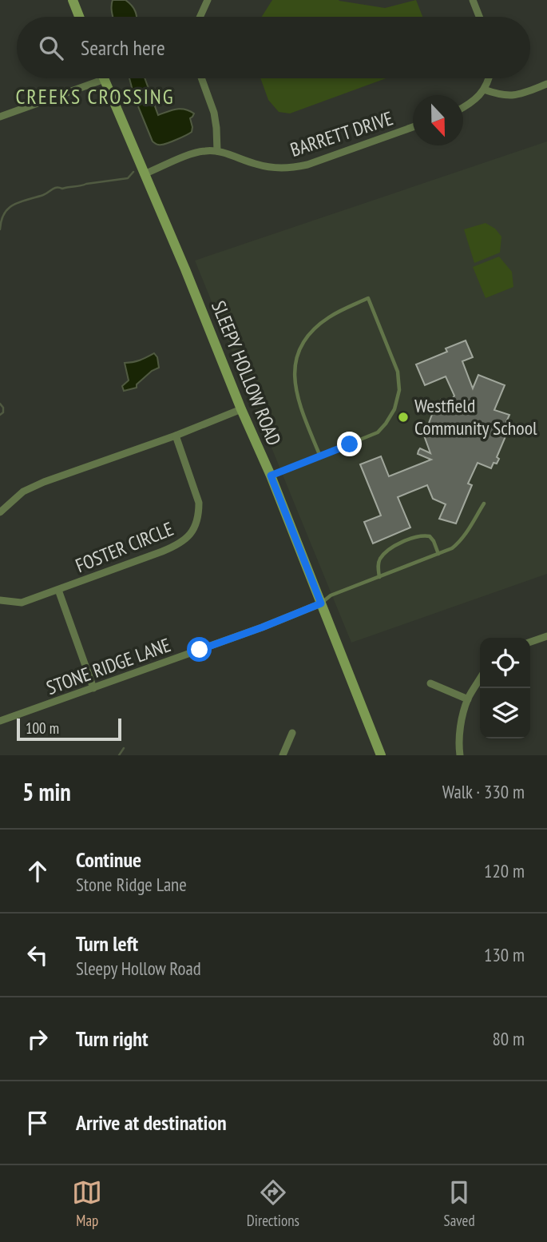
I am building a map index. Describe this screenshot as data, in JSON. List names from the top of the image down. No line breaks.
{"streets":{"street":["BARRETT DRIVE","SLEEPY HOLLOW ROAD","FOSTER CIRCLE","STONE RIDGE LANE"]},"crossings":[["BARRETT DRIVE","SLEEPY HOLLOW ROAD"],["SLEEPY HOLLOW ROAD","STONE RIDGE LANE"]],"districts":["CREEKS CROSSING"],"places":["Westfield Community School"],"scale_bar":"100 m","north":"bottom","page":{"search":"Search here","scale":"100 m","heading":["5 min","Walk · 330 m"],"list":[["Continue","Stone Ridge Lane","120 m"],["Turn left","Sleepy Hollow Road","130 m"],["Turn right","80 m"],"Arrive at destination"],"nav":["Map","Directions","Saved"]}}
